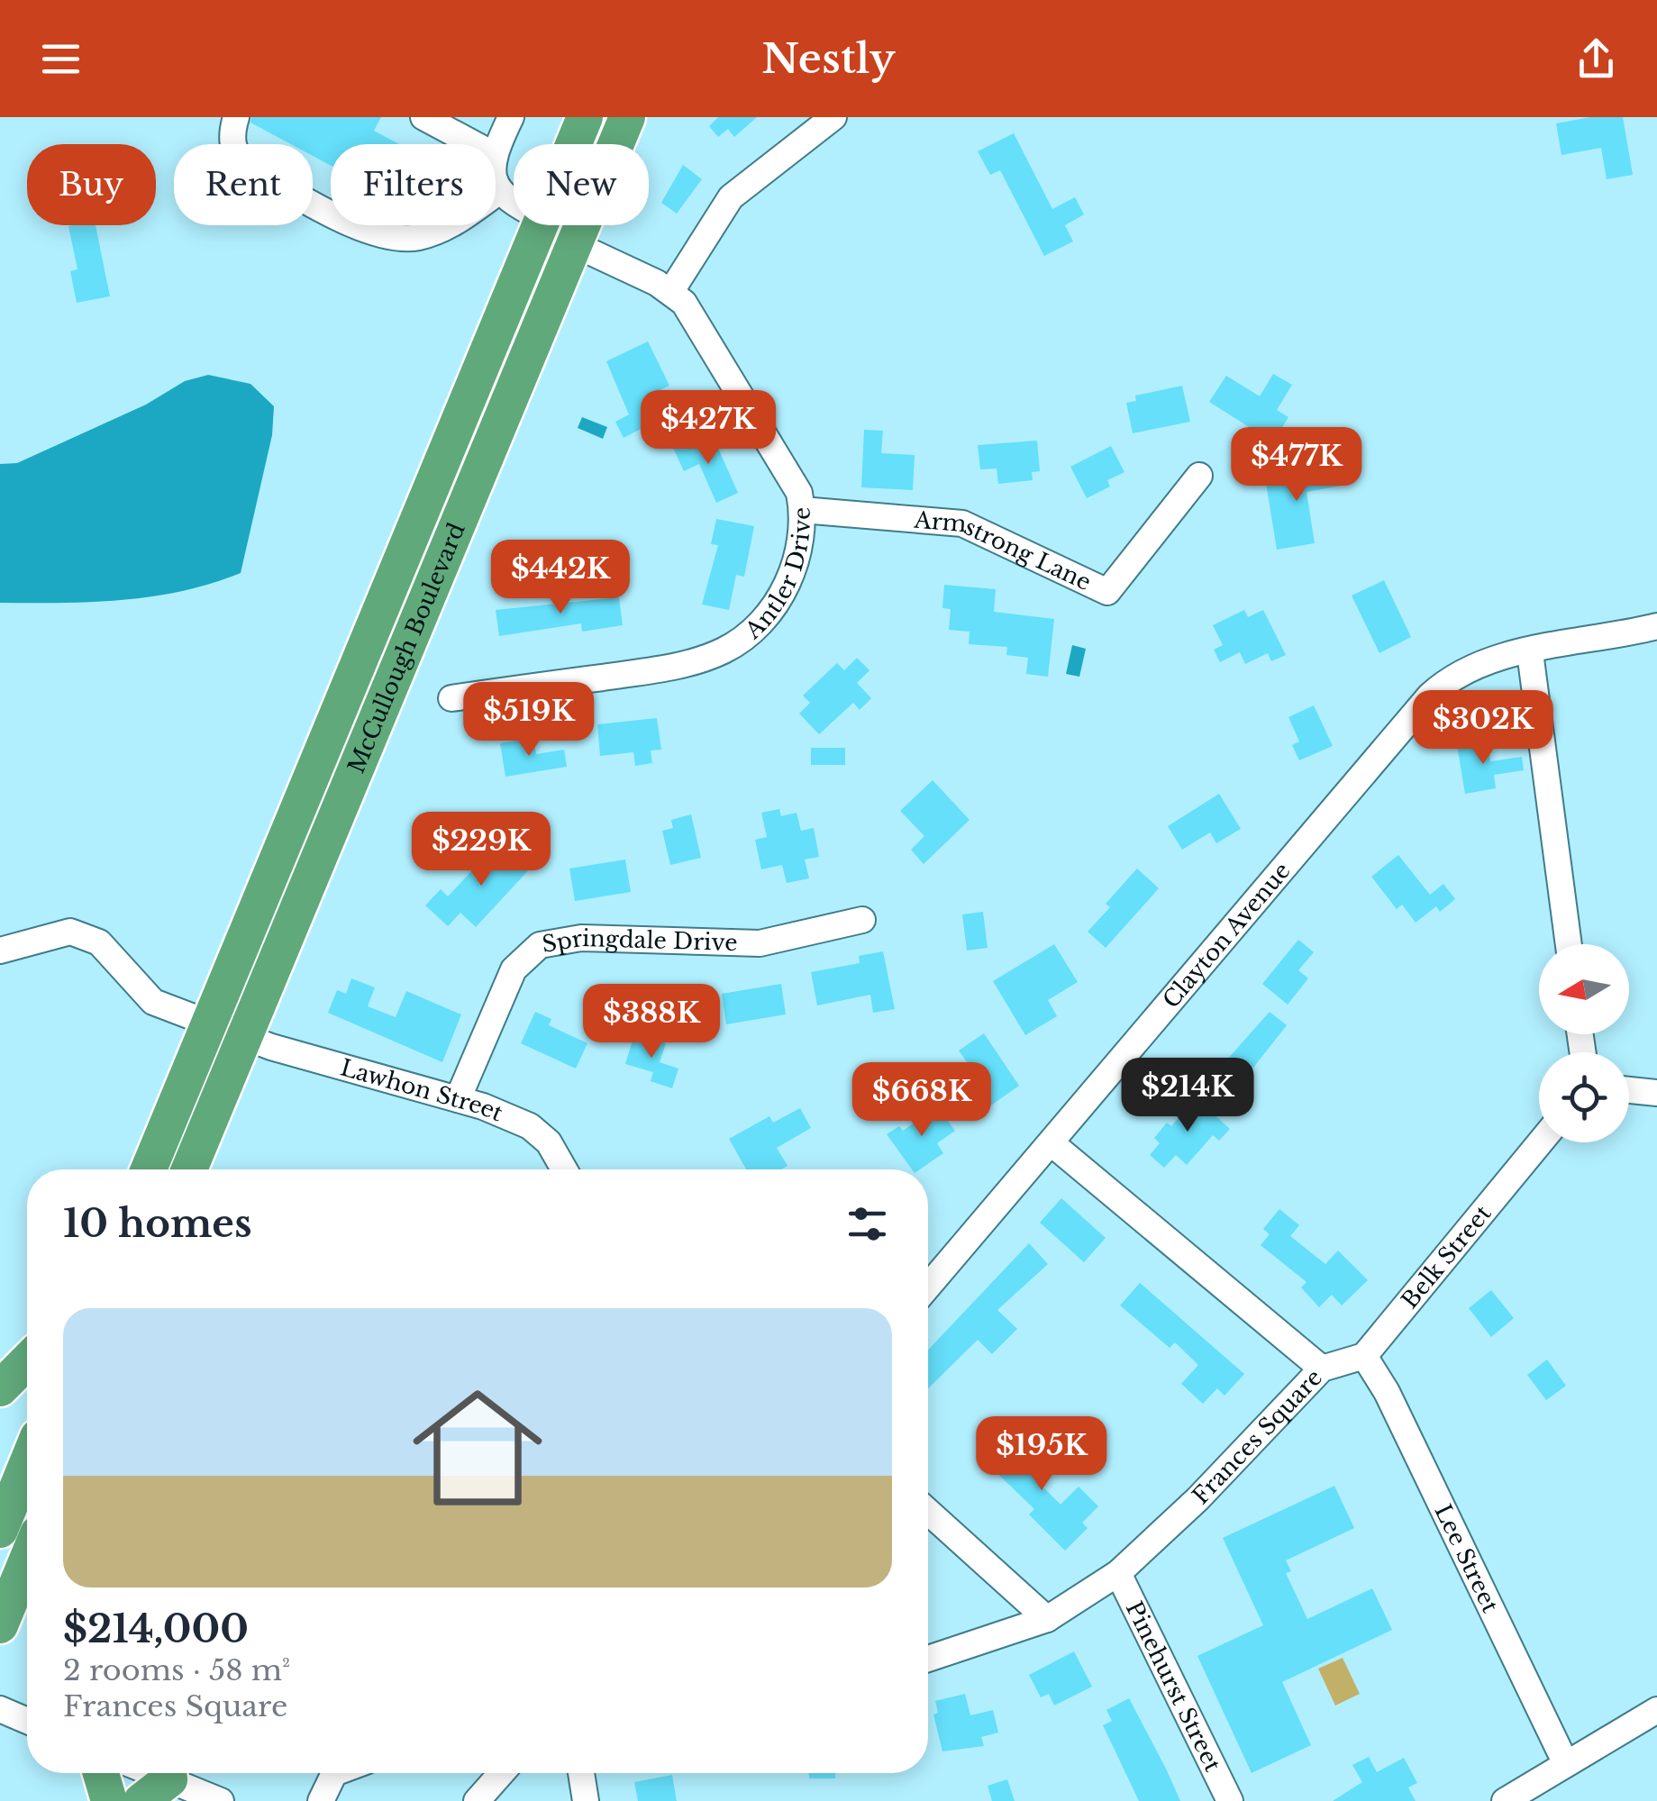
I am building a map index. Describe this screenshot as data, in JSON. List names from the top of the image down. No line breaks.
{"streets":{"highway":["McCullough Boulevard"],"street":["Armstrong Lane","Antler Drive","Clayton Avenue","Springdale Drive","Lawhon Street","Belk Street","Frances Square","Lee Street","Pinehurst Street"]},"crossings":[["Armstrong Lane","Antler Drive"],["Antler Drive","McCullough Boulevard"],["McCullough Boulevard","Lawhon Street"],["Clayton Avenue","Frances Square"],["Springdale Drive","Lawhon Street"],["Belk Street","Lee Street"],["Frances Square","Pinehurst Street"]],"north":"left","page":{"header":"Nestly","chip":["Buy","Rent","Filters","New"],"price":["$427K","$477K","$442K","$519K","$302K","$229K","$388K","$214K","$668K","$195K"],"heading":"10 homes","list":[{"name":"$214,000","note":"2 rooms · 58 m² · Frances Square"}]}}
